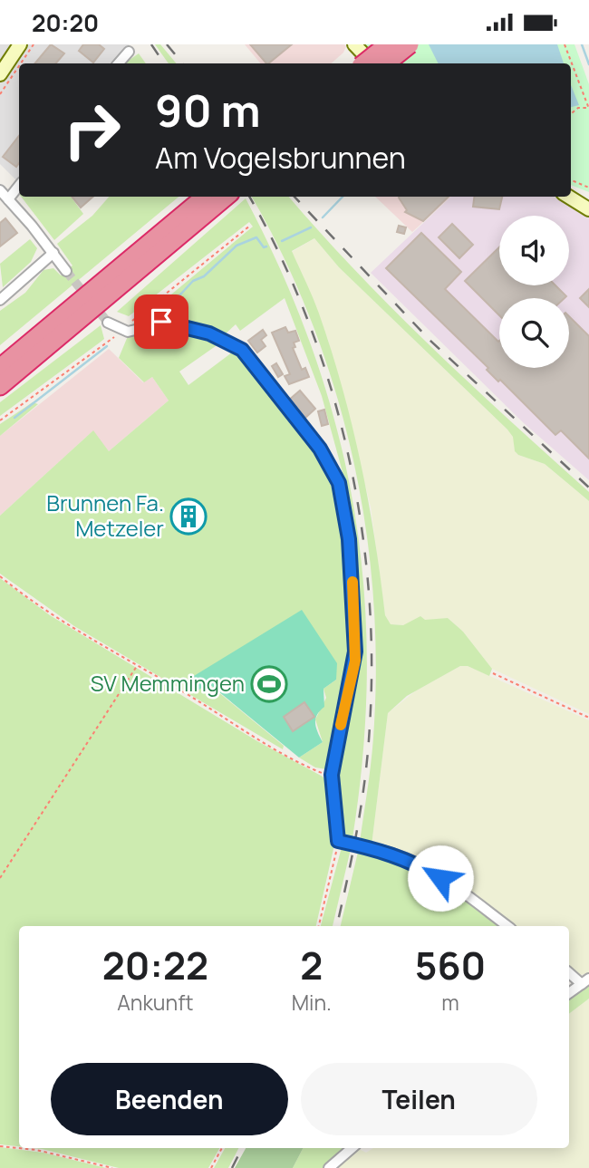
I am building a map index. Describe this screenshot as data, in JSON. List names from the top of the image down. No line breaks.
{"places":{"building":["Brunnen Fa. Metzeler"],"sports":["SV Memmingen"]},"page":{"status":"20:20","turn":["90 m","Am Vogelsbrunnen"],"eta":["20:22","Ankunft","2","Min.","560","m"],"buttons":["Beenden","Teilen"]}}
